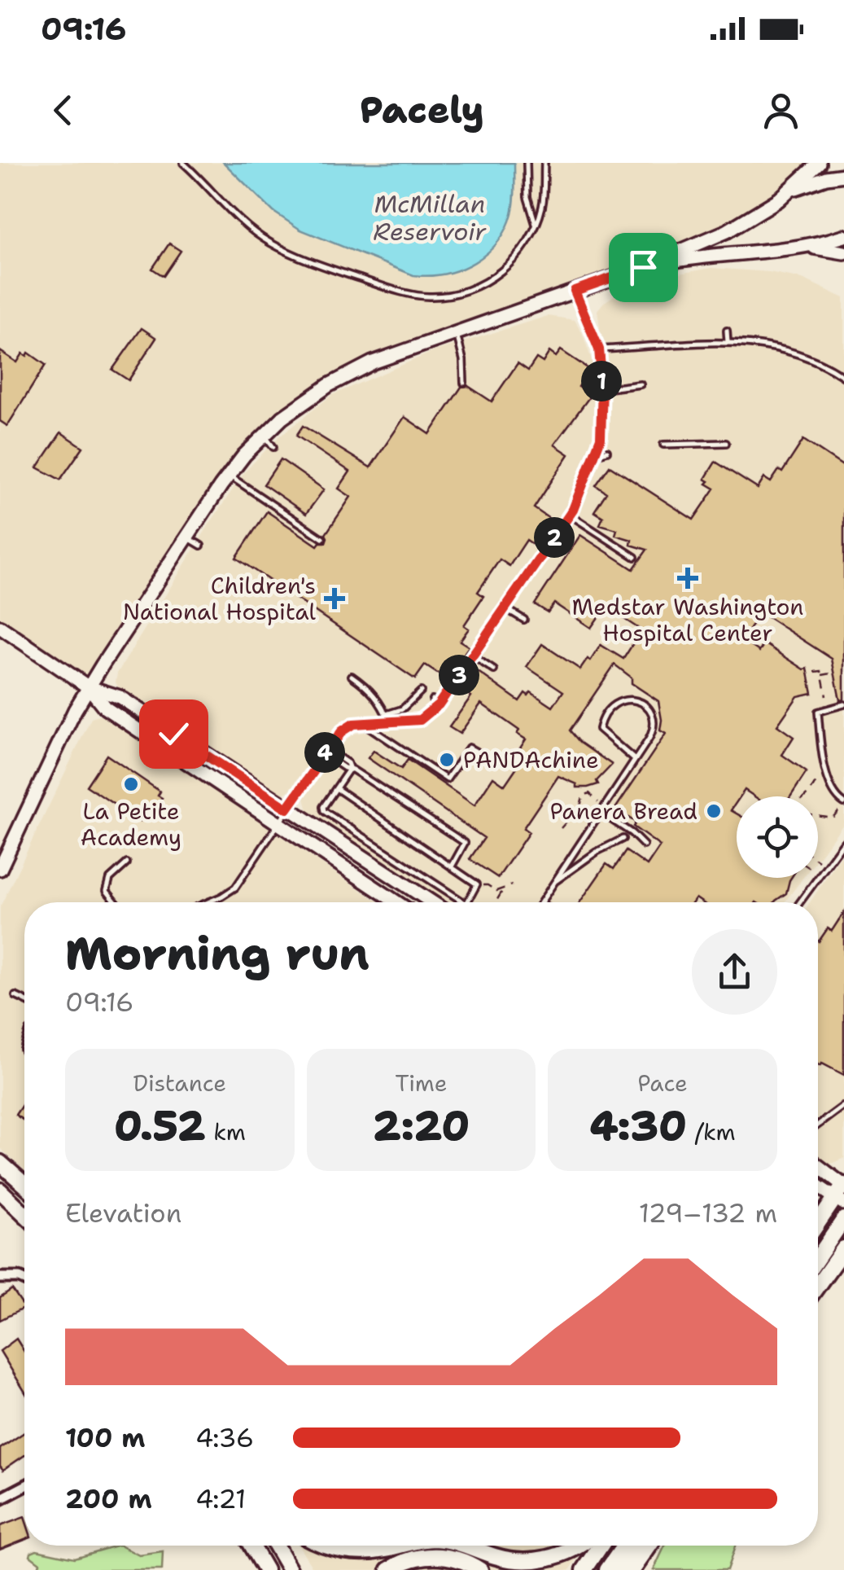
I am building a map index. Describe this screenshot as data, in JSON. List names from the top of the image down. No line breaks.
{"water":["McMillan Reservoir"],"places":{"health":["Medstar Washington Hospital Center","Children's National Hospital"],"other":["PANDAchine","La Petite Academy","Panera Bread"]},"page":{"status":"09:16","header":"Pacely","pins":["1","2","3","4"],"heading":["Morning run","09:16"],"stats":[["Distance","0.52 km"],["Time","2:20"],["Pace","4:30 /km"]],"chart":["Elevation","129–132 m"],"list":[{"name":"100 m","note":"4:36"},{"name":"200 m","note":"4:21"}]}}
